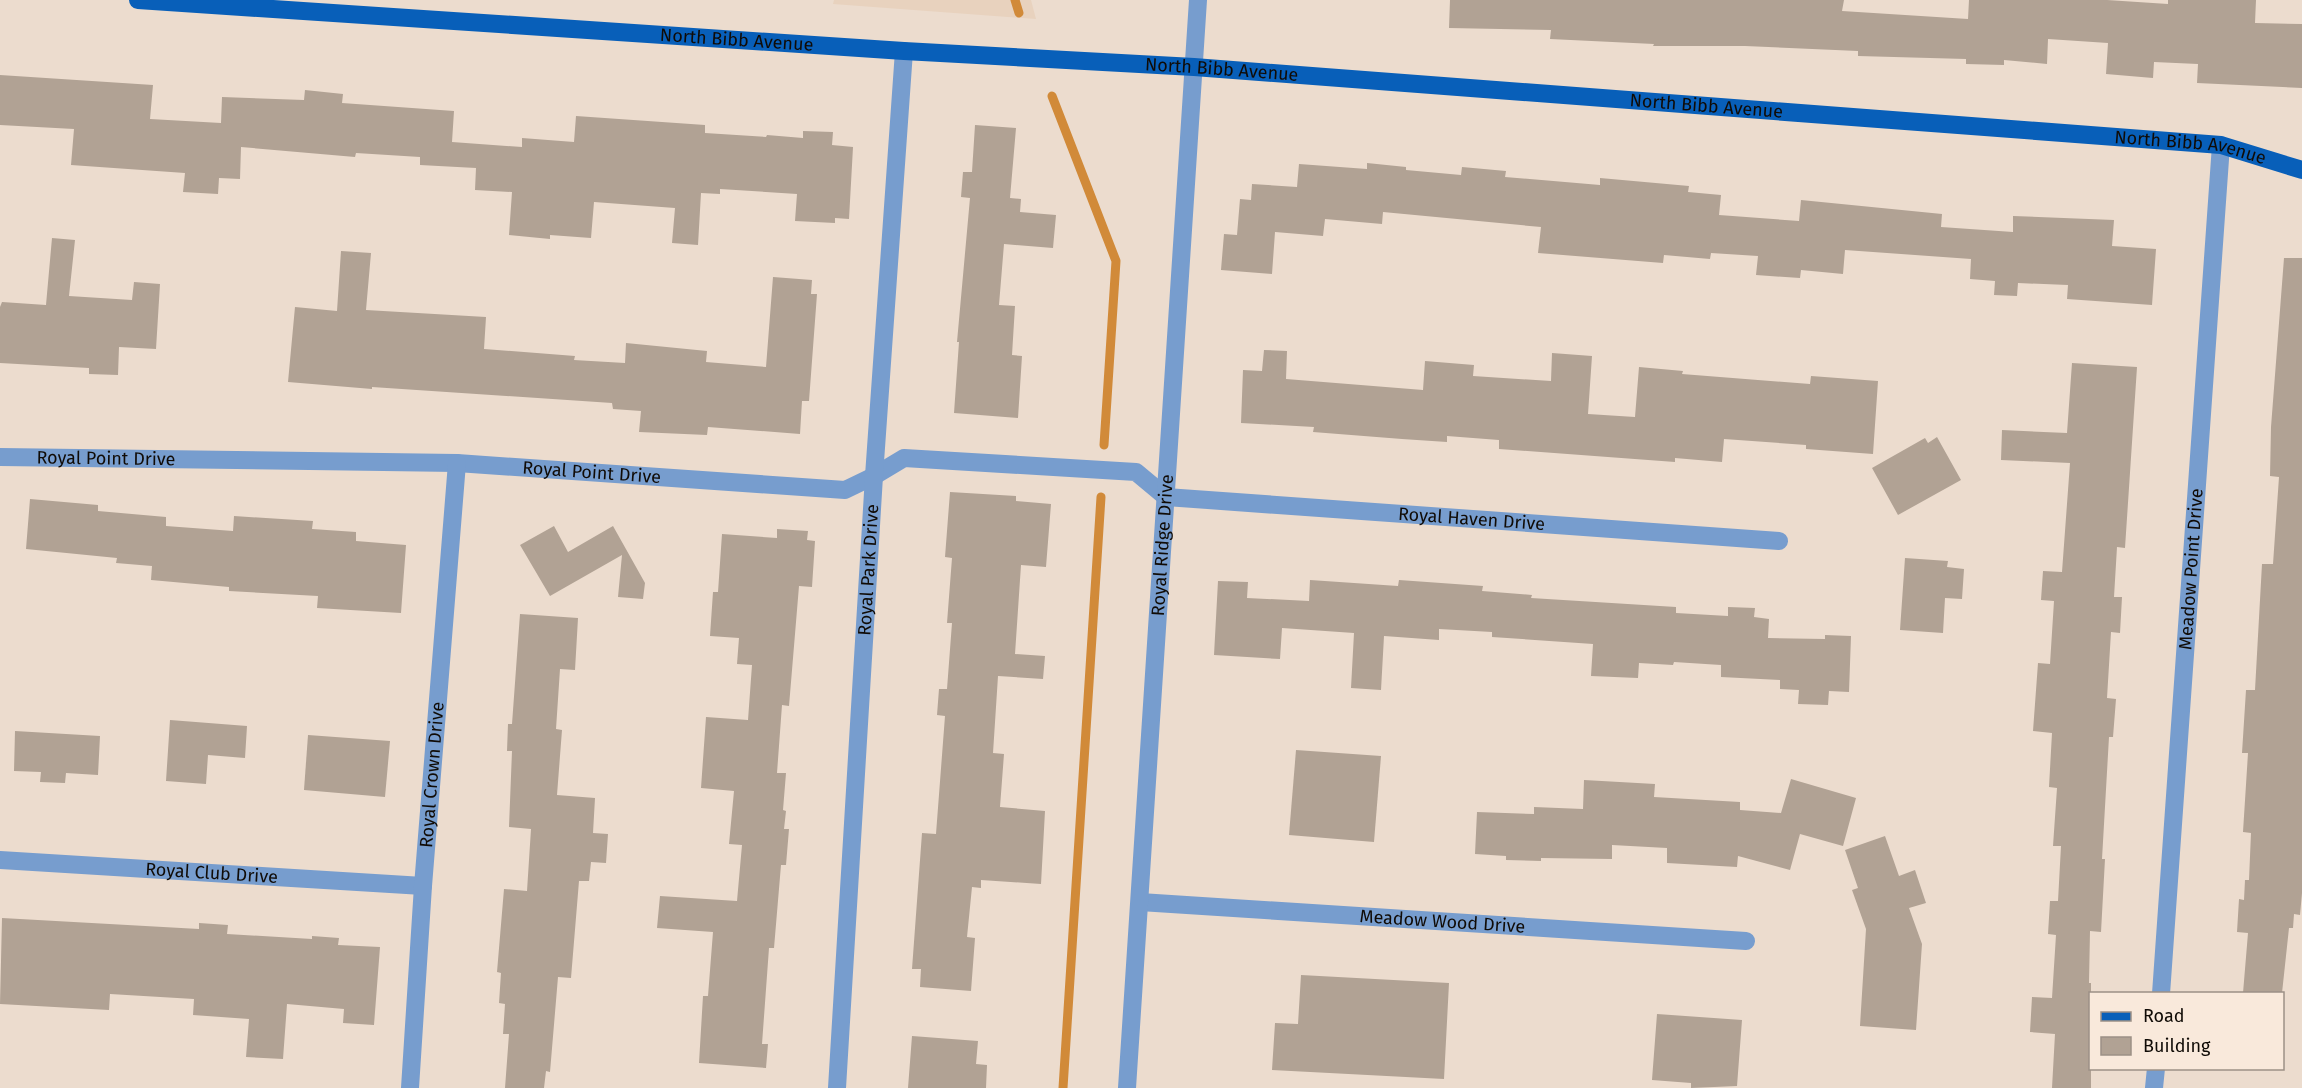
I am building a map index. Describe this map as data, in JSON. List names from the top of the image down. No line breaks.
{"streets":{"main road":["North Bibb Avenue"],"street":["Royal Point Drive","Royal Haven Drive","Royal Ridge Drive","Meadow Point Drive","Royal Park Drive","Royal Crown Drive","Royal Club Drive","Meadow Wood Drive"]},"crossings":[["North Bibb Avenue","Royal Ridge Drive"],["North Bibb Avenue","Meadow Point Drive"],["North Bibb Avenue","Royal Park Drive"],["Royal Point Drive","Royal Haven Drive"],["Royal Point Drive","Royal Ridge Drive"],["Royal Point Drive","Royal Park Drive"],["Royal Point Drive","Royal Crown Drive"],["Royal Haven Drive","Royal Ridge Drive"],["Royal Ridge Drive","Meadow Wood Drive"],["Royal Crown Drive","Royal Club Drive"]],"legend":["Road","Building"]}
